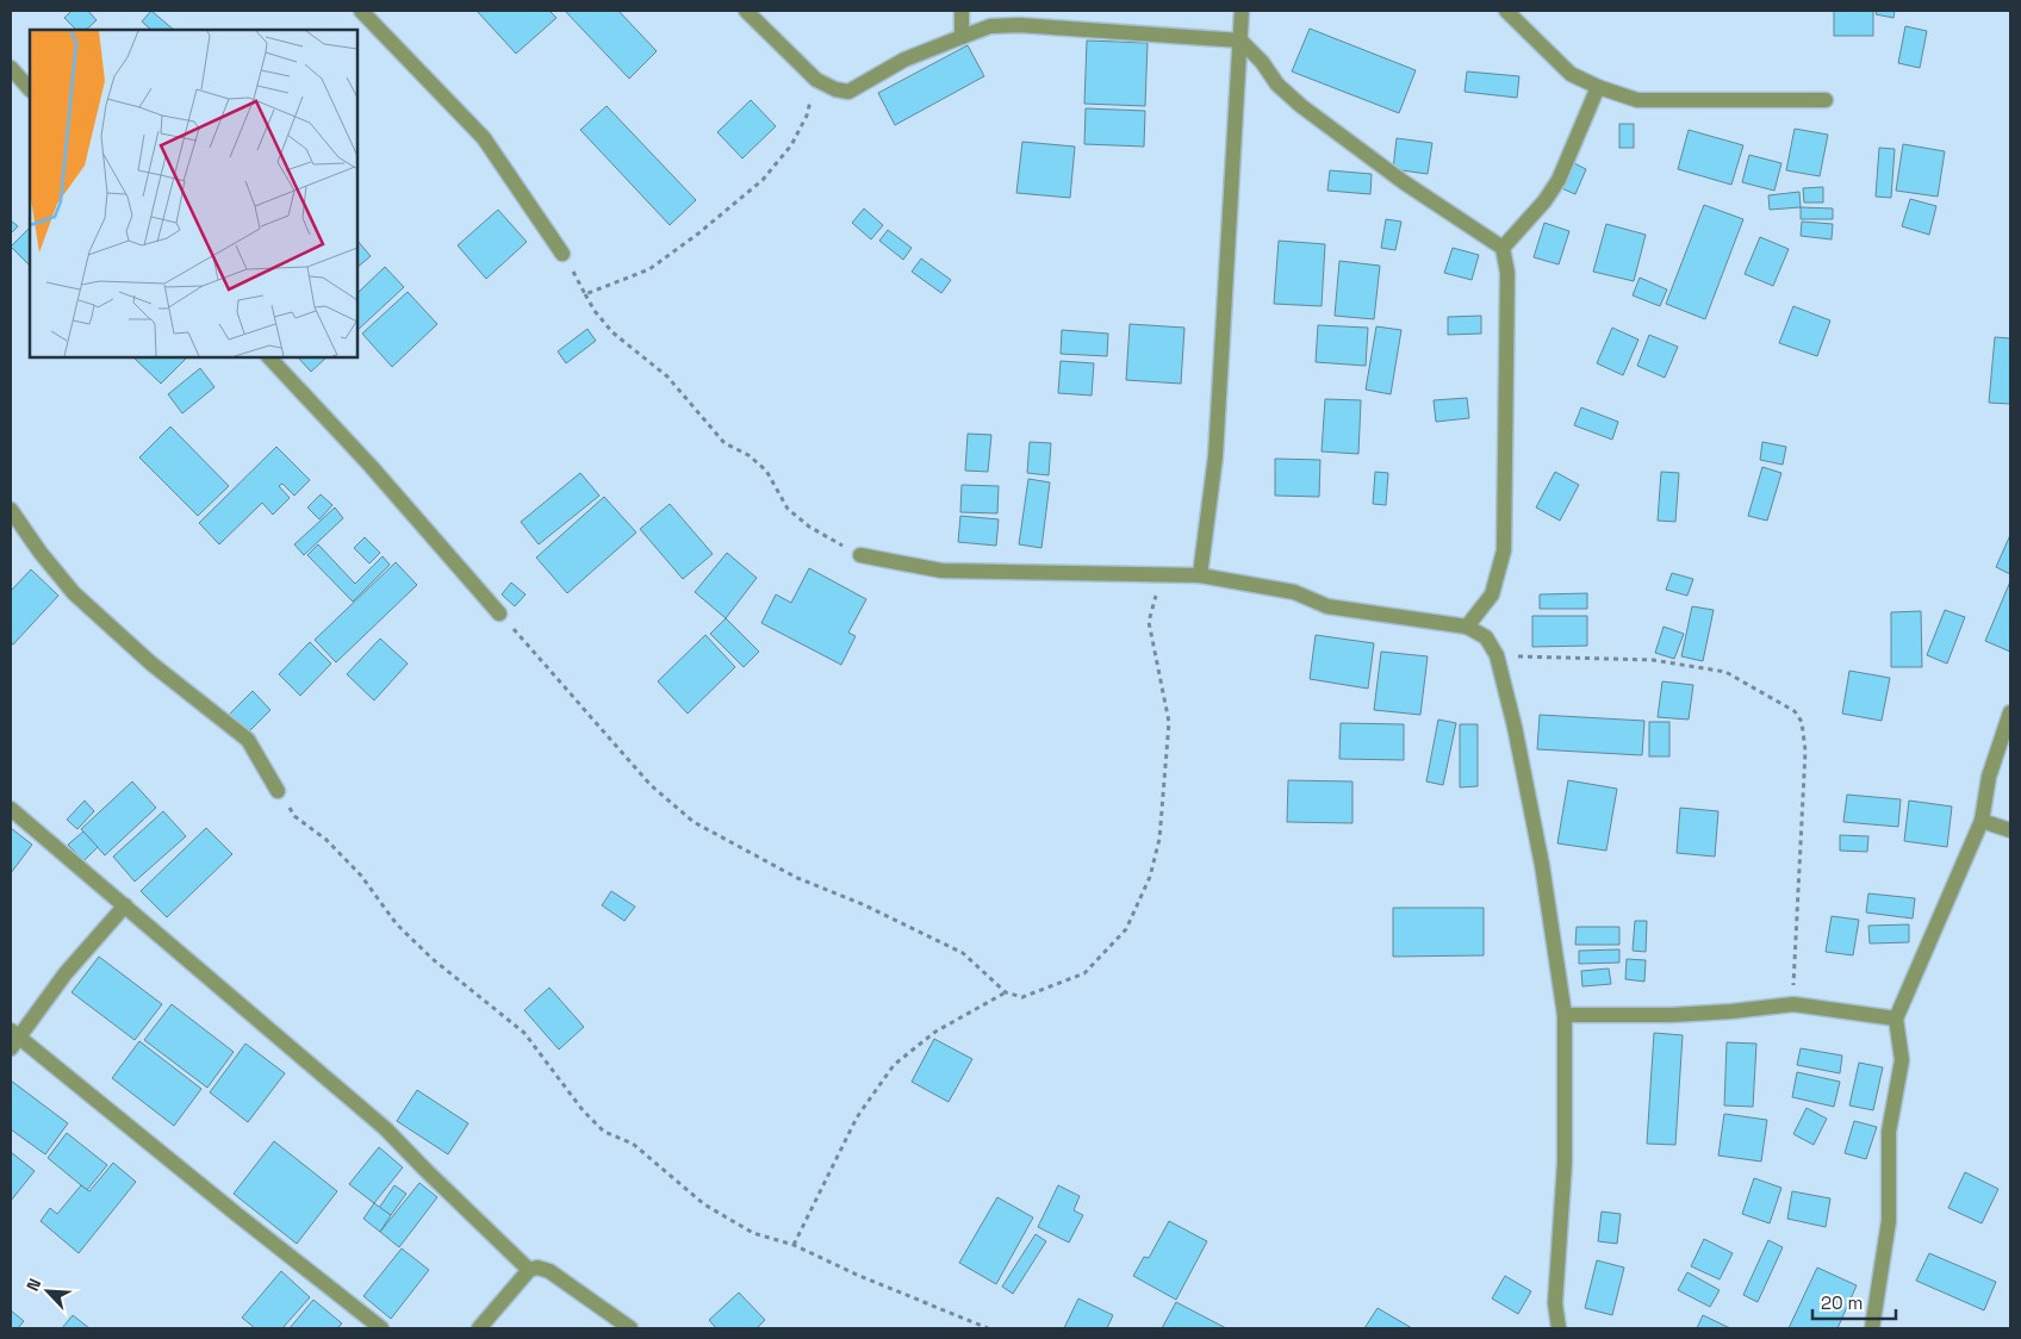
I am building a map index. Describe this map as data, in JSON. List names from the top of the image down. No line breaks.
{"scale_bar":"20 m","north":"top left"}
